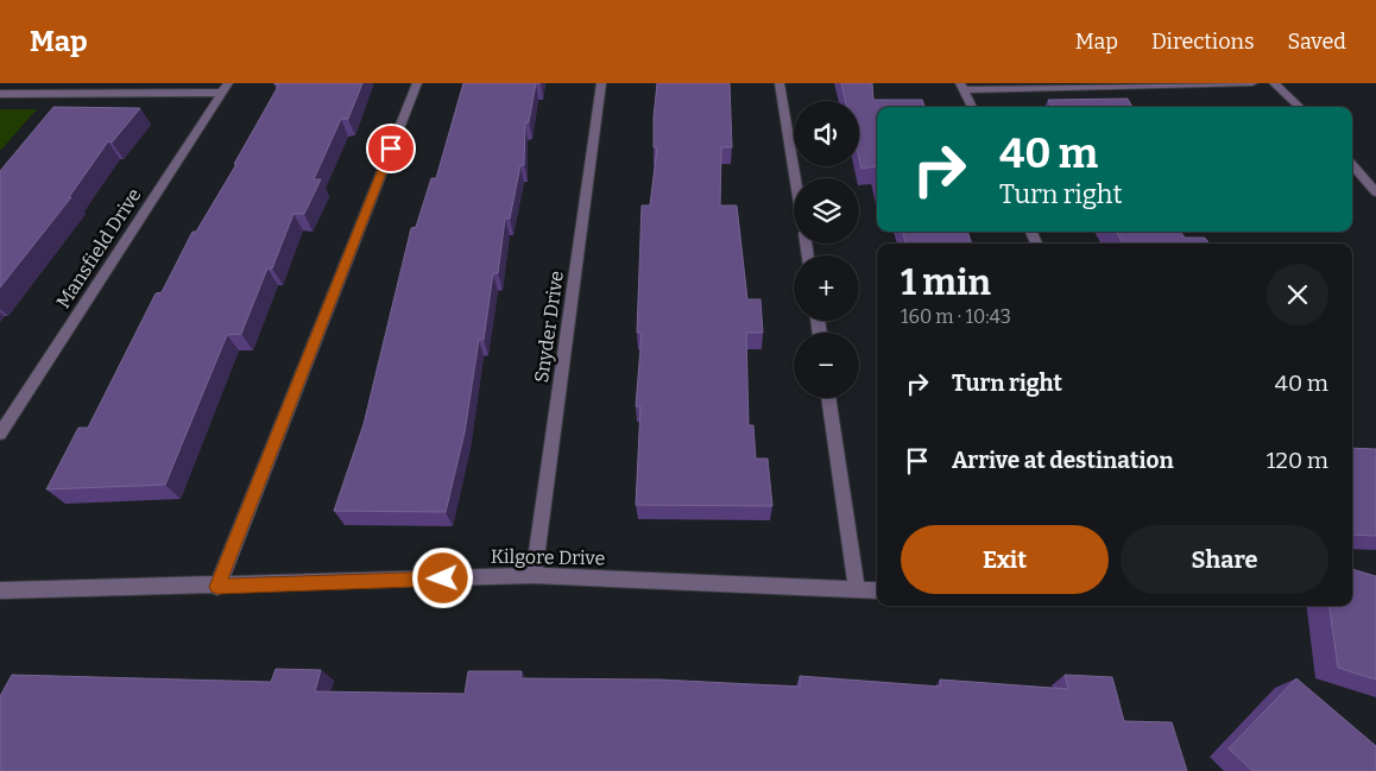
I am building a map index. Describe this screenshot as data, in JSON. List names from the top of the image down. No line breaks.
{"streets":{"street":["Mansfield Drive","Snyder Drive","Kilgore Drive"]},"crossings":[["Snyder Drive","Kilgore Drive"]],"page":{"header":"Map","nav":["Map","Directions","Saved"],"map_buttons":["+","−"],"turn":["40 m","Turn right"],"heading":["1 min","160 m · 10:43"],"list":[{"name":"Turn right","value":"40 m"},{"name":"Arrive at destination","value":"120 m"}],"buttons":["Exit","Share"]}}
